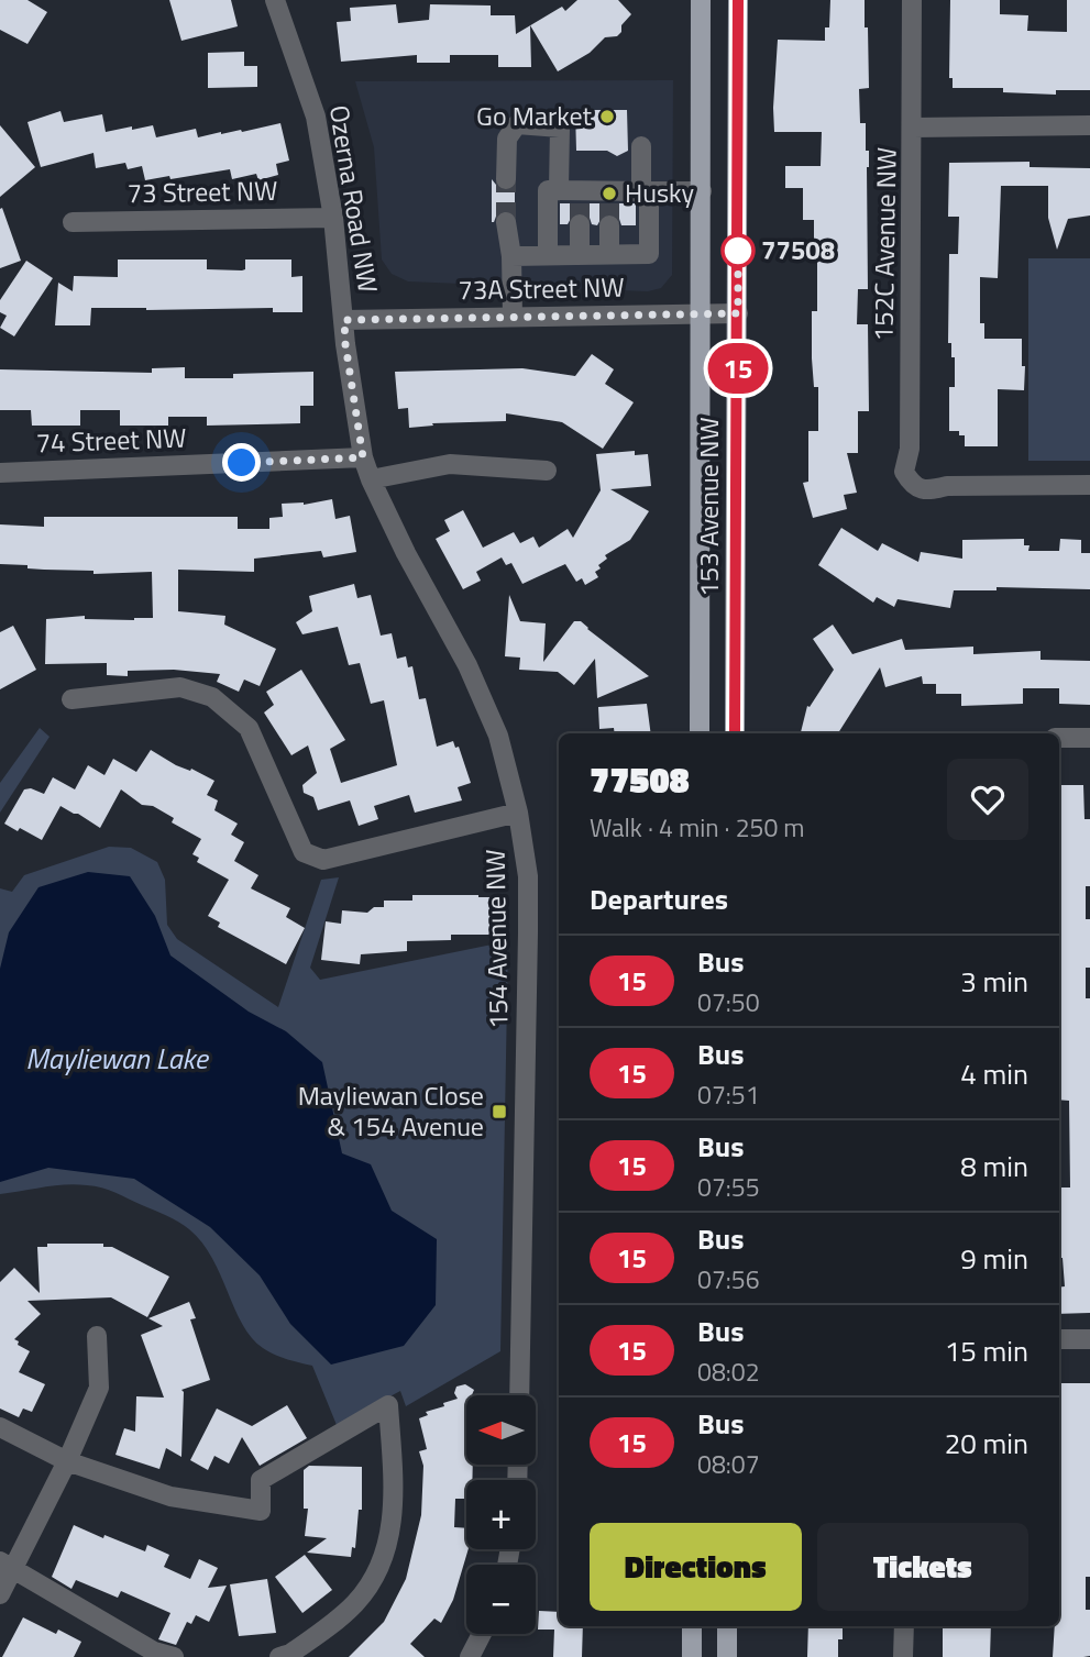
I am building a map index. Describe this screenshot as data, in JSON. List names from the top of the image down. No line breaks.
{"streets":{"main road":["153 Avenue NW"],"street":["73 Street NW","Ozerna Road NW","152C Avenue NW","73A Street NW","74 Street NW","154 Avenue NW"]},"crossings":[["73 Street NW","Ozerna Road NW"],["Ozerna Road NW","73A Street NW"],["Ozerna Road NW","154 Avenue NW"],["73A Street NW","153 Avenue NW"],["73A Street NW","154 Avenue NW"],["74 Street NW","154 Avenue NW"]],"water":["Mayliewan Lake"],"places":{"other":["Go Market","Husky","77508"],"transit":["Mayliewan Close & 154 Avenue"]},"lines":["bus line 15"],"north":"left","page":{"on_map":"15","heading":[["77508","Walk · 4 min · 250 m"],"Departures"],"list":[{"mark":"15","name":"Bus","note":"07:50","value":"3 min"},{"mark":"15","name":"Bus","note":"07:51","value":"4 min"},{"mark":"15","name":"Bus","note":"07:55","value":"8 min"},{"mark":"15","name":"Bus","note":"07:56","value":"9 min"},{"mark":"15","name":"Bus","note":"08:02","value":"15 min"},{"mark":"15","name":"Bus","note":"08:07","value":"20 min"}],"map_buttons":["+","−"],"buttons":["Directions","Tickets"]}}
